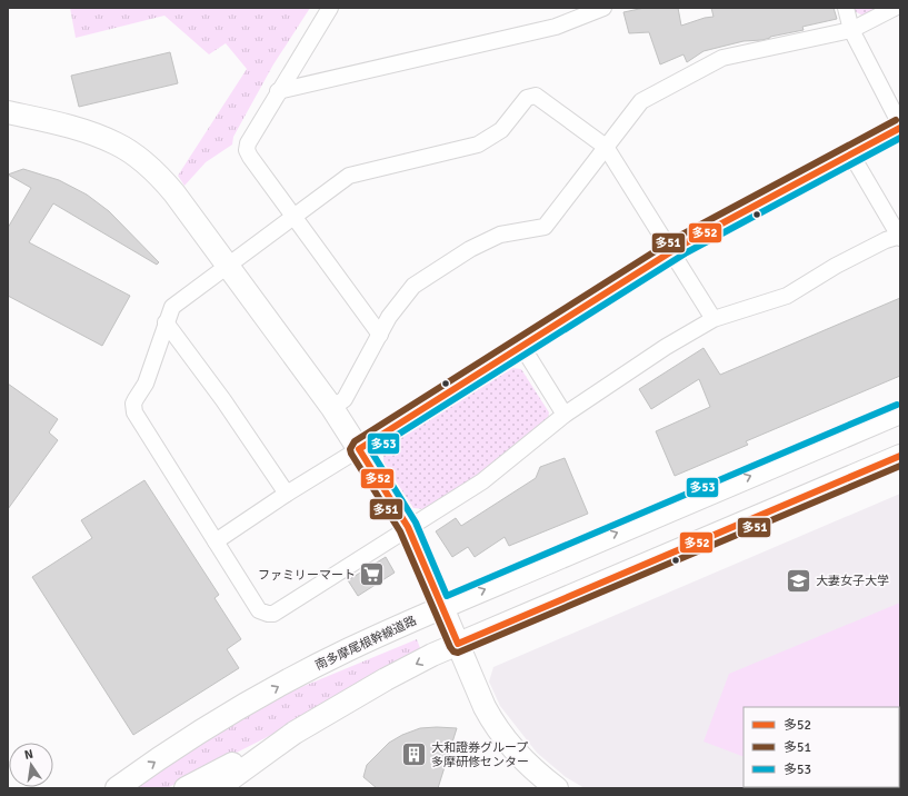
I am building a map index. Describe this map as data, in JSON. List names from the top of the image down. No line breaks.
{"streets":{"main road":["南多摩尾根幹線道路"]},"places":{"supermarket":["ファミリーマート"],"school or university":["大妻女子大学"],"building":["大和證券グループ 多摩研修センター"]},"lines":["transit line 多51","transit line 多52","transit line 多53"],"legend":["多52","多51","多53"],"north":"top"}
